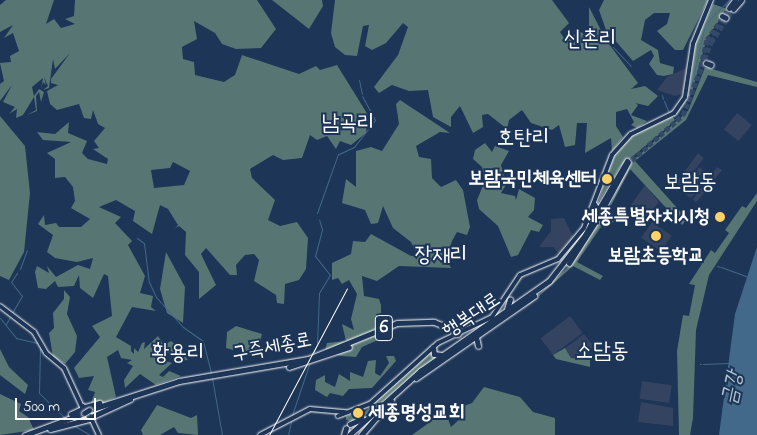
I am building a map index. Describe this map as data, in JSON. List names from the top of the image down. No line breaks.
{"streets":{"highway":["행복대로","6","구즉세종로"]},"crossings":[["행복대로","구즉세종로"]],"districts":["신촌리","남곡리","호탄리","보람동","장재리","소담동","황용리"],"water":["금강"],"places":["보람국민체육센터","세종특별자치시청","보람초등학교","세종명성교회"],"scale_bar":"500 m"}
